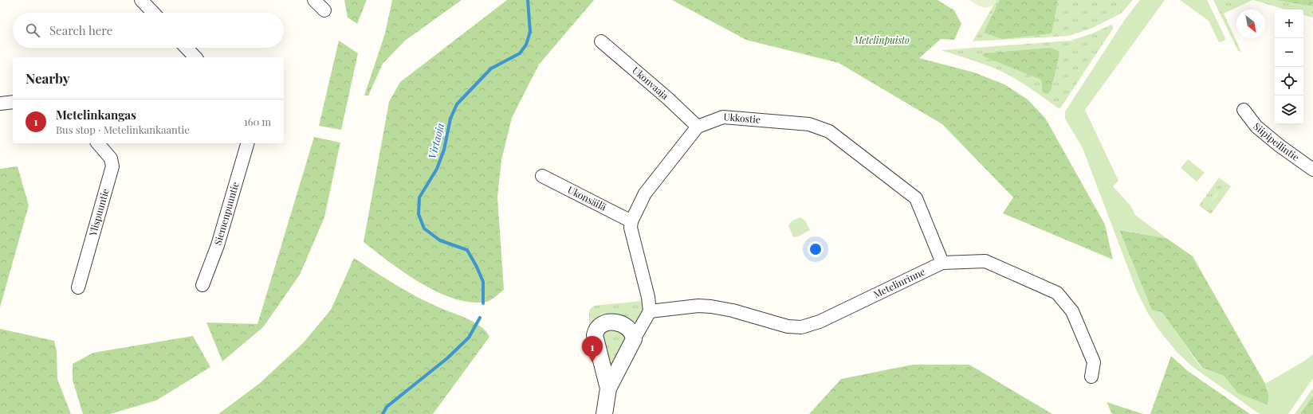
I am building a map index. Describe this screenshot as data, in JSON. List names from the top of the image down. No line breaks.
{"streets":{"street":["Ukonvaaja","Ukkostie","Siipipeilintie","Ukonsäilä","Ylispuuntie","Siemenpuuntie","Metelinrinne"]},"crossings":[["Ukonvaaja","Ukkostie"],["Ukkostie","Metelinrinne"]],"water":["Virtaoja"],"parks":["Metelinpuisto"],"north":"bottom right","page":{"map_buttons":["+","−"],"search":"Search here","heading":"Nearby","list":[{"mark":"1","name":"Metelinkangas","note":"Bus stop · Metelinkankaantie","value":"160 m"}],"pins":"1"}}
